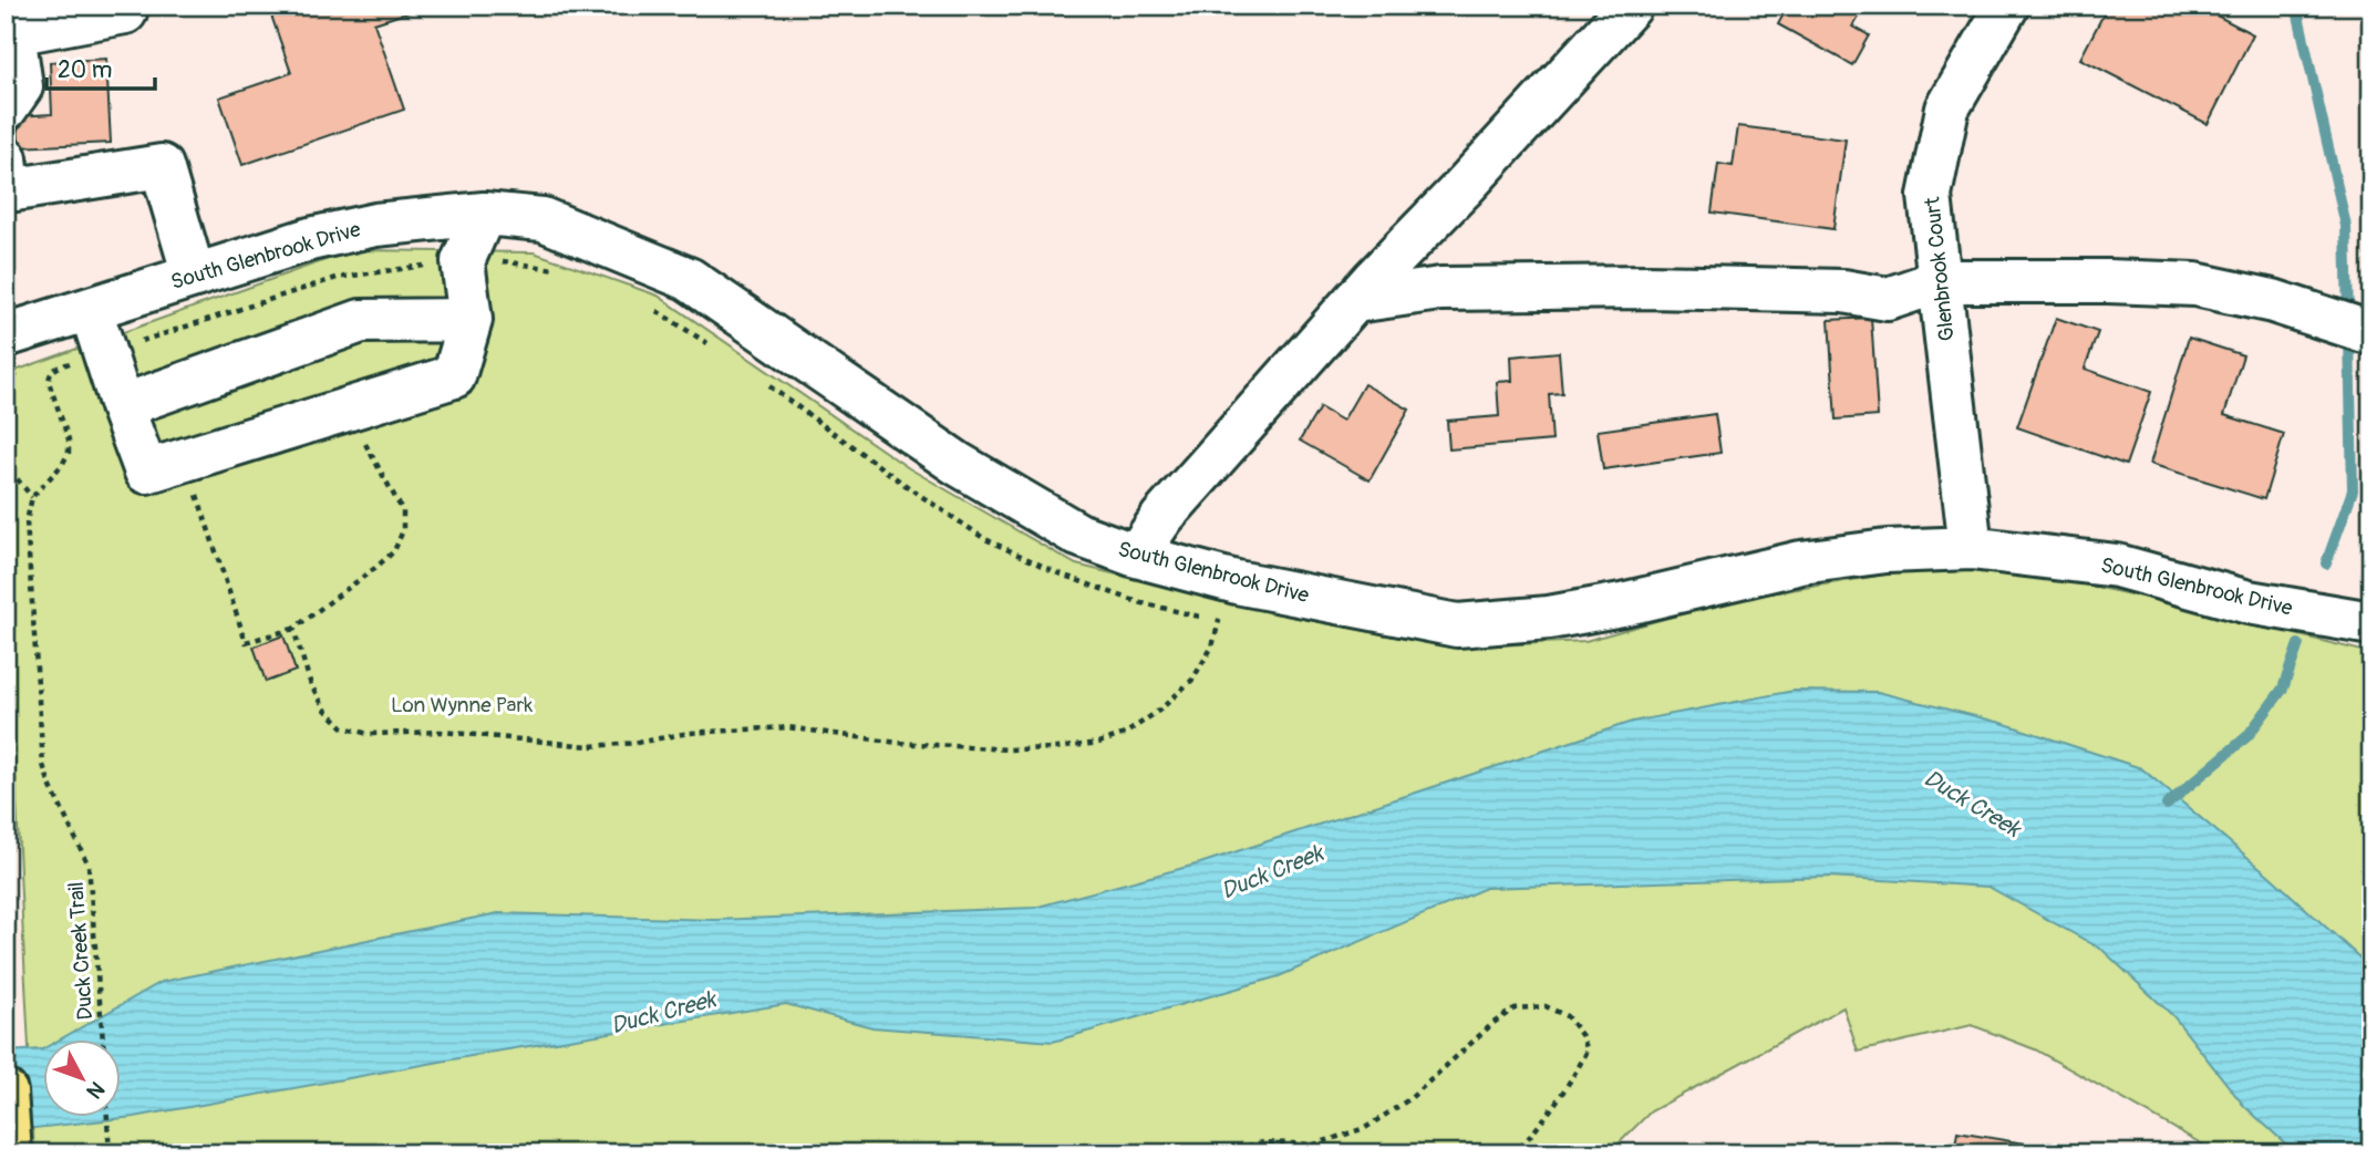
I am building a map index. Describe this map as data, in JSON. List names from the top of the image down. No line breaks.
{"streets":{"street":["South Glenbrook Drive","Glenbrook Court"],"path":["Duck Creek Trail"]},"crossings":[["South Glenbrook Drive","Glenbrook Court"]],"water":["Duck Creek"],"parks":["Lon Wynne Park"],"scale_bar":"20 m","north":"bottom right"}
